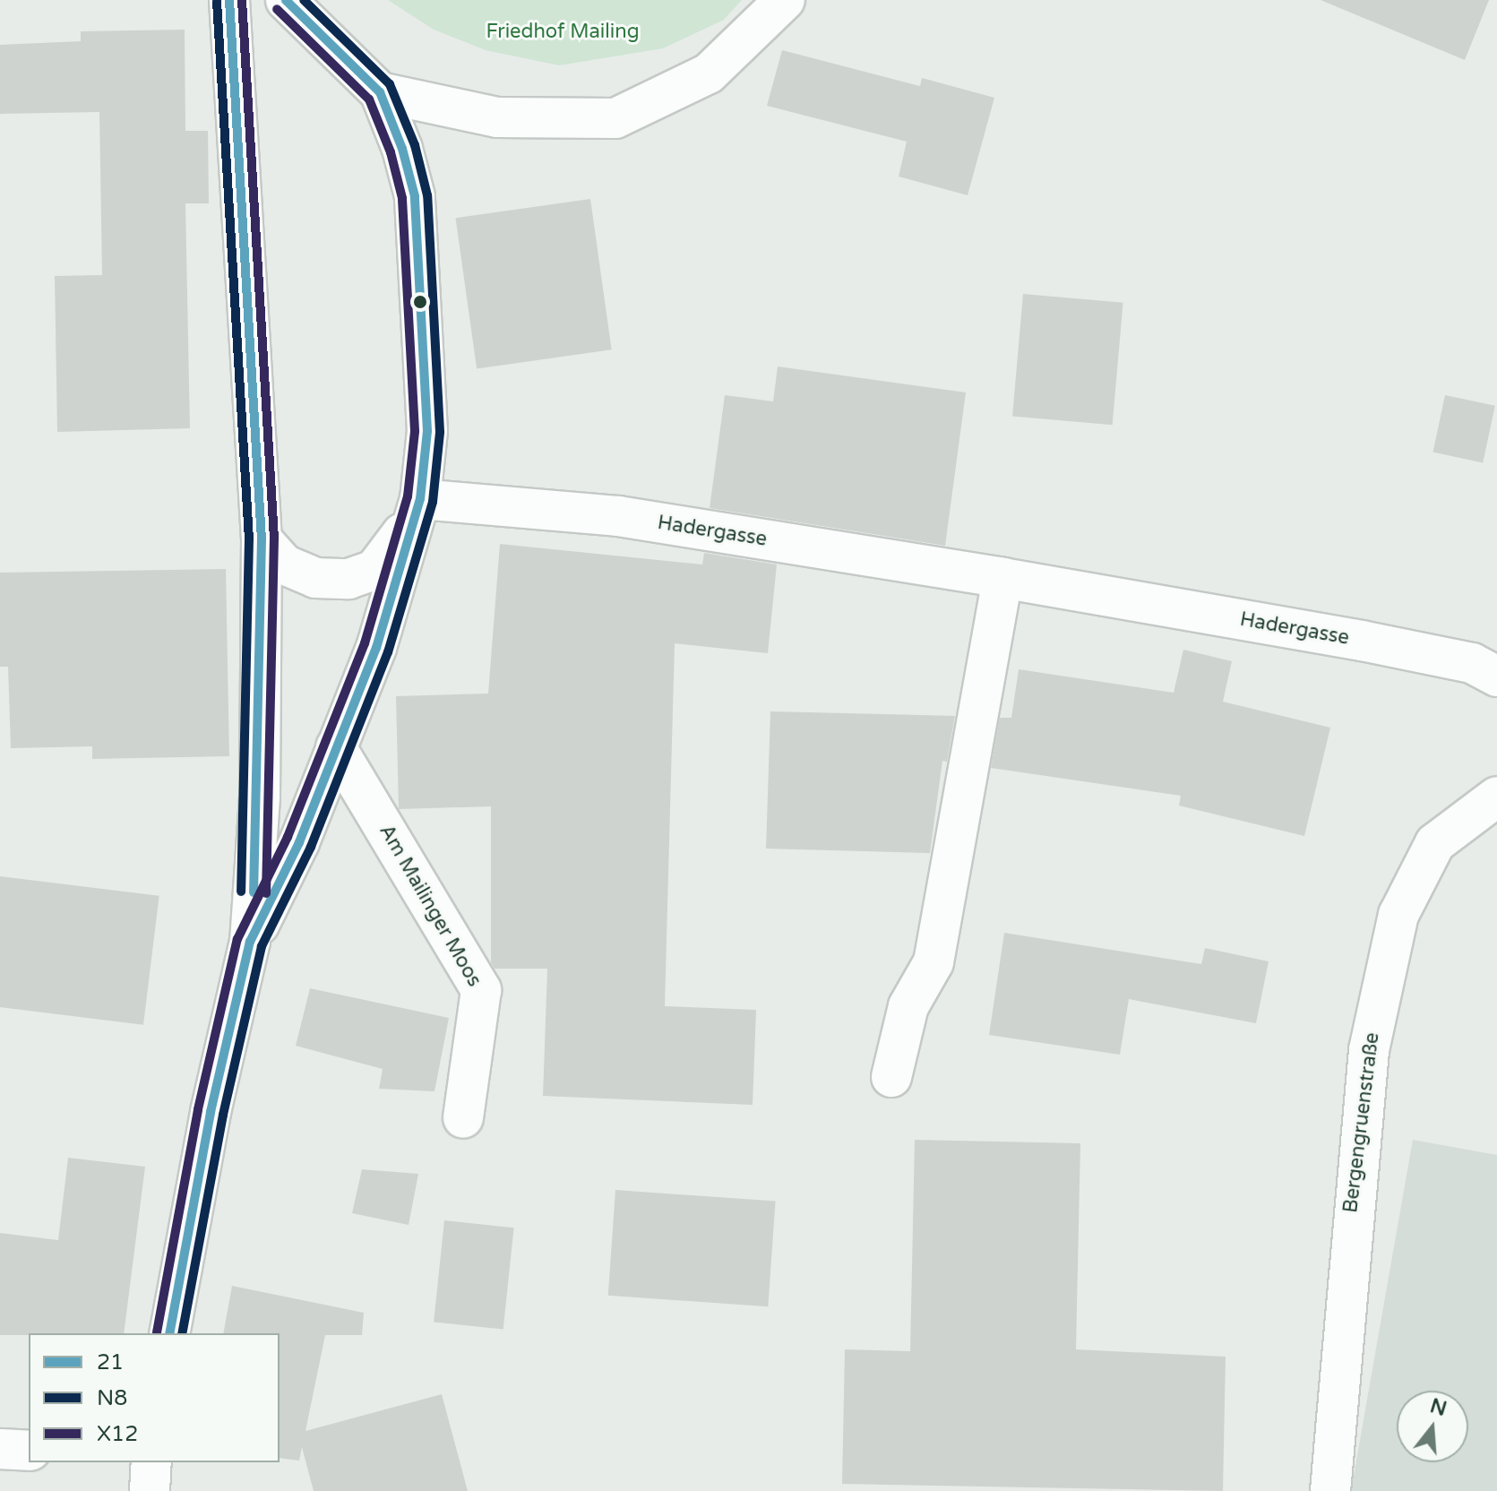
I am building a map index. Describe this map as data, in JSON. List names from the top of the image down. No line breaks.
{"streets":{"street":["Hadergasse","Am Mailinger Moos","Bergengruenstraße"]},"parks":["Friedhof Mailing"],"lines":["transit line 21","transit line N8","transit line X12"],"legend":["21","N8","X12"],"north":"top"}
